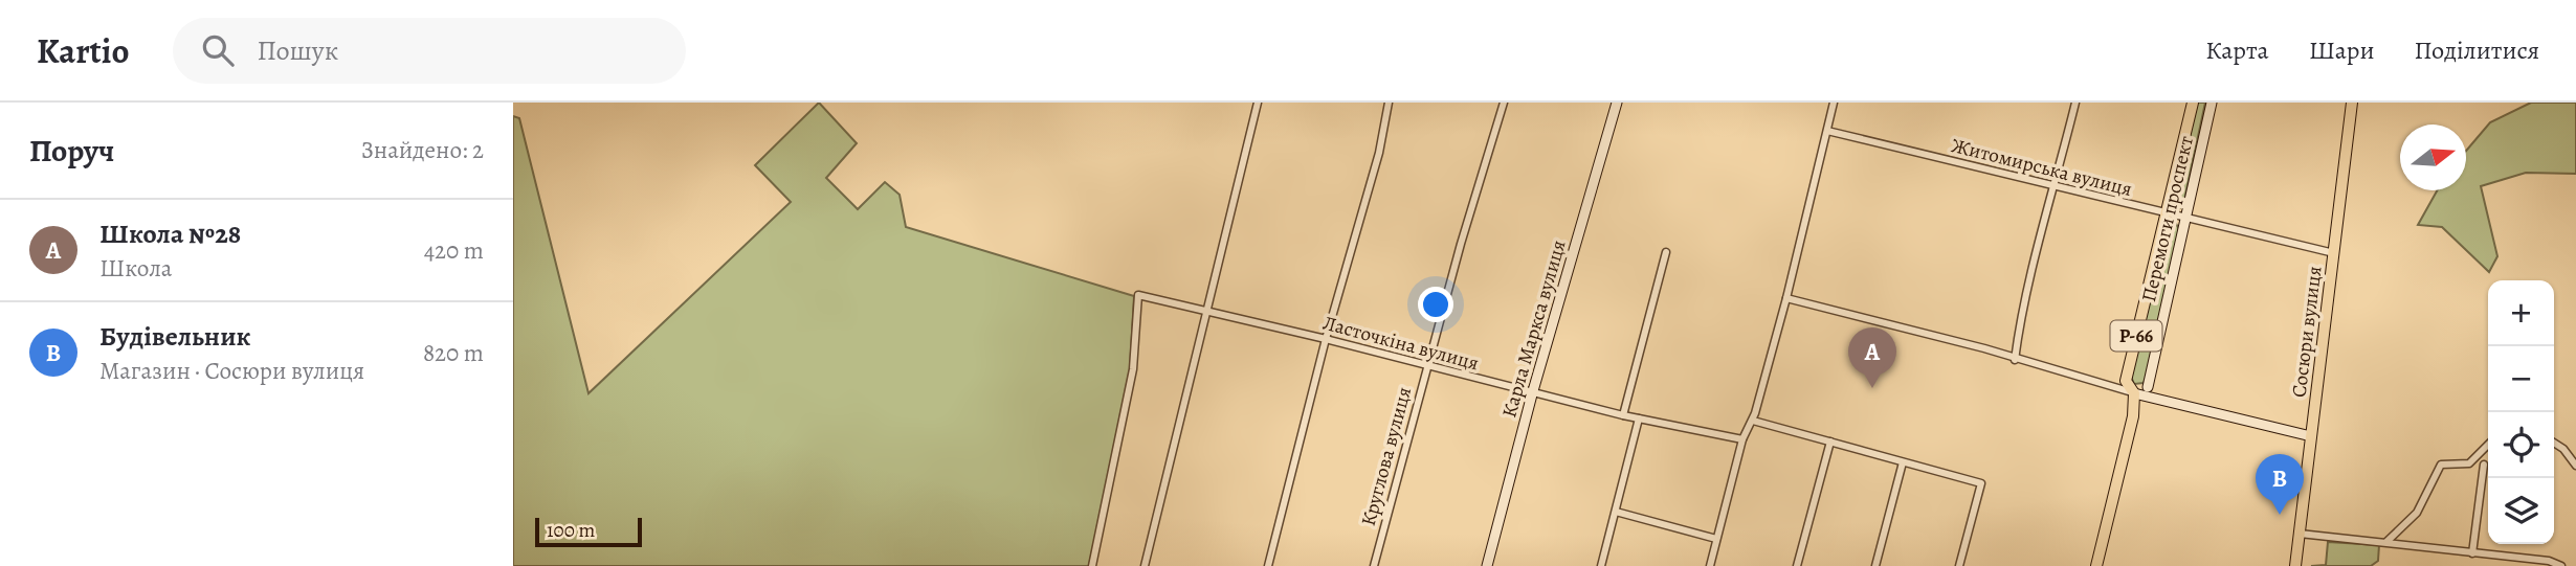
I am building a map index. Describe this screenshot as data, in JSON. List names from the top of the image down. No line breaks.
{"streets":{"main road":["Перемоги проспект","Сосюри вулиця","Р-66"],"street":["Житомирська вулиця","Карла Маркса вулиця","Ласточкіна вулиця","Круглова вулиця"]},"crossings":[["Житомирська вулиця","Перемоги проспект"],["Житомирська вулиця","Сосюри вулиця"],["Карла Маркса вулиця","Ласточкіна вулиця"],["Ласточкіна вулиця","Круглова вулиця"]],"scale_bar":"100 m","north":"right","page":{"header":"Kartio","search":"Пошук","nav":["Карта","Шари","Поділитися"],"heading":["Поруч","Знайдено: 2"],"list":[{"mark":"A","name":"Школа №28","note":"Школа","value":"420 m"},{"mark":"B","name":"Будівельник","note":"Магазин · Сосюри вулиця","value":"820 m"}],"map_buttons":["+","−"],"pins":["A","B"],"scale":"100 m"}}
